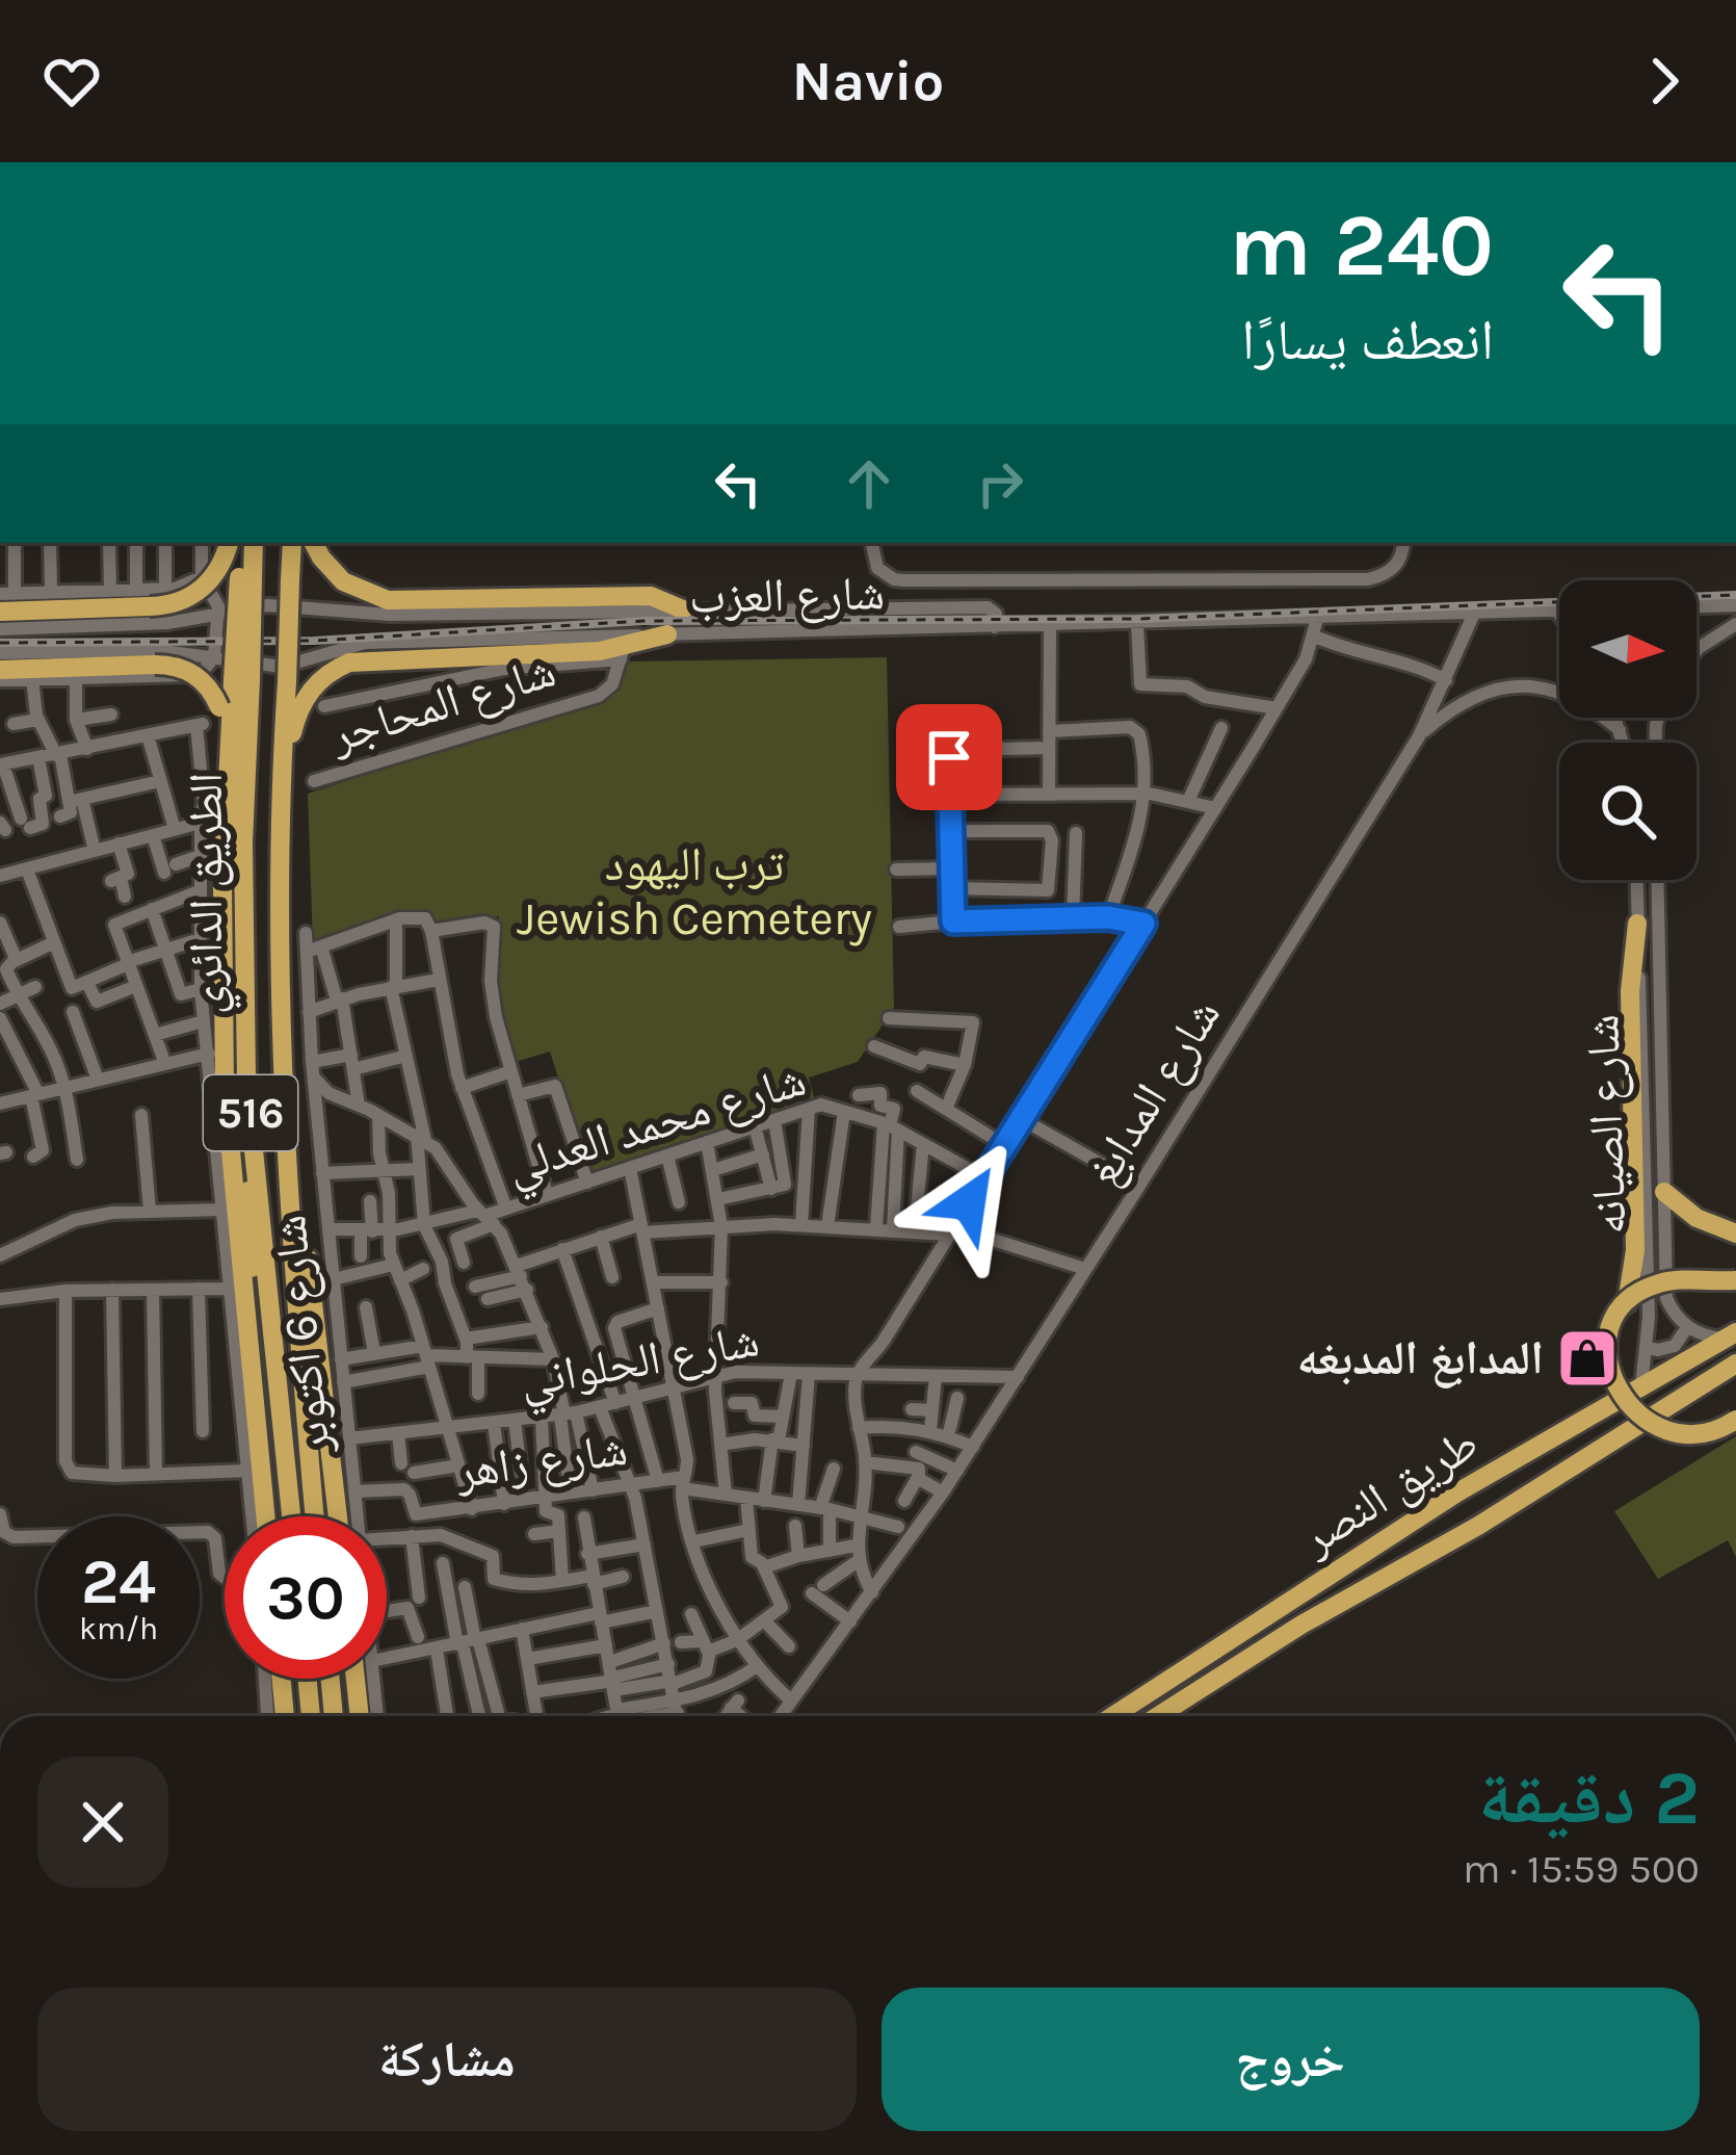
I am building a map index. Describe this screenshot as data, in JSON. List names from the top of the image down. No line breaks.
{"streets":{"highway":["الطريق الدائري","516","طريق النصر"],"street":["شارع العزب","شارع المحاجر","شارع المدابغ","شارع محمد العدلي","شارع الصيانه","شارع 6 اكتوبر","شارع الحلواني","شارع زاهر"]},"crossings":[["شارع العزب","شارع المحاجر"],["شارع العزب","شارع المدابغ"],["شارع المدابغ","شارع الحلواني"],["شارع محمد العدلي","شارع 6 اكتوبر"],["شارع الصيانه","طريق النصر"],["شارع 6 اكتوبر","شارع الحلواني"],["شارع 6 اكتوبر","شارع زاهر"]],"parks":["ترب اليهود Jewish Cemetery"],"places":{"shop":["المدابغ المدبغه"]},"north":"right","page":{"header":"Navio","turn":["240 m","انعطف يسارًا"],"speed":"24 km/h","limit":"30","heading":["2 دقيقة","500 m · 15:59"],"buttons":["خروج","مشاركة"]}}
